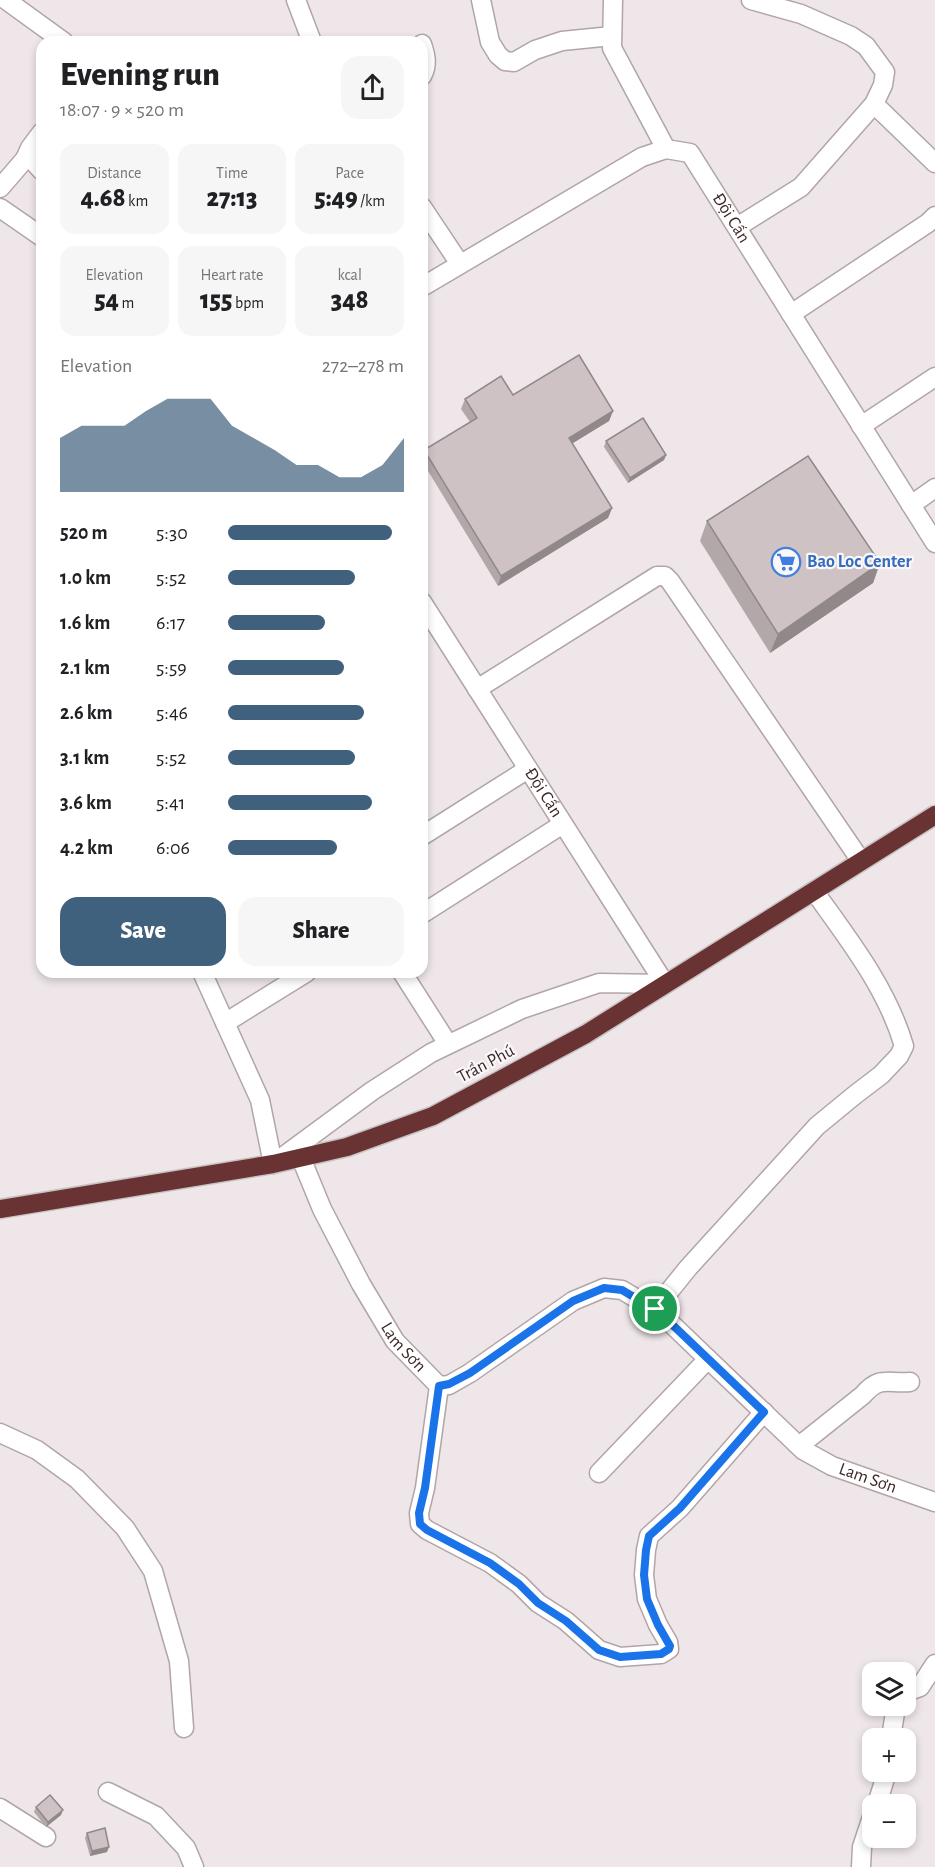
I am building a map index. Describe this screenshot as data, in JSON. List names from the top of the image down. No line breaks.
{"streets":{"highway":["Trần Phú"],"street":["Đội Cấn","Lam Sơn"]},"crossings":[["Đội Cấn","Trần Phú"],["Trần Phú","Lam Sơn"]],"places":{"supermarket":["Bao Loc Center"]},"page":{"heading":["Evening run","18:07 · 9 × 520 m"],"stats":[["Distance","4.68 km"],["Time","27:13"],["Pace","5:49 /km"],["Elevation","54 m"],["Heart rate","155 bpm"],["kcal","348"]],"chart":["Elevation","272–278 m"],"list":[{"name":"520 m","note":"5:30"},{"name":"1.0 km","note":"5:52"},{"name":"1.6 km","note":"6:17"},{"name":"2.1 km","note":"5:59"},{"name":"2.6 km","note":"5:46"},{"name":"3.1 km","note":"5:52"},{"name":"3.6 km","note":"5:41"},{"name":"4.2 km","note":"6:06"}],"buttons":["Save","Share"],"map_buttons":["+","−"]}}
